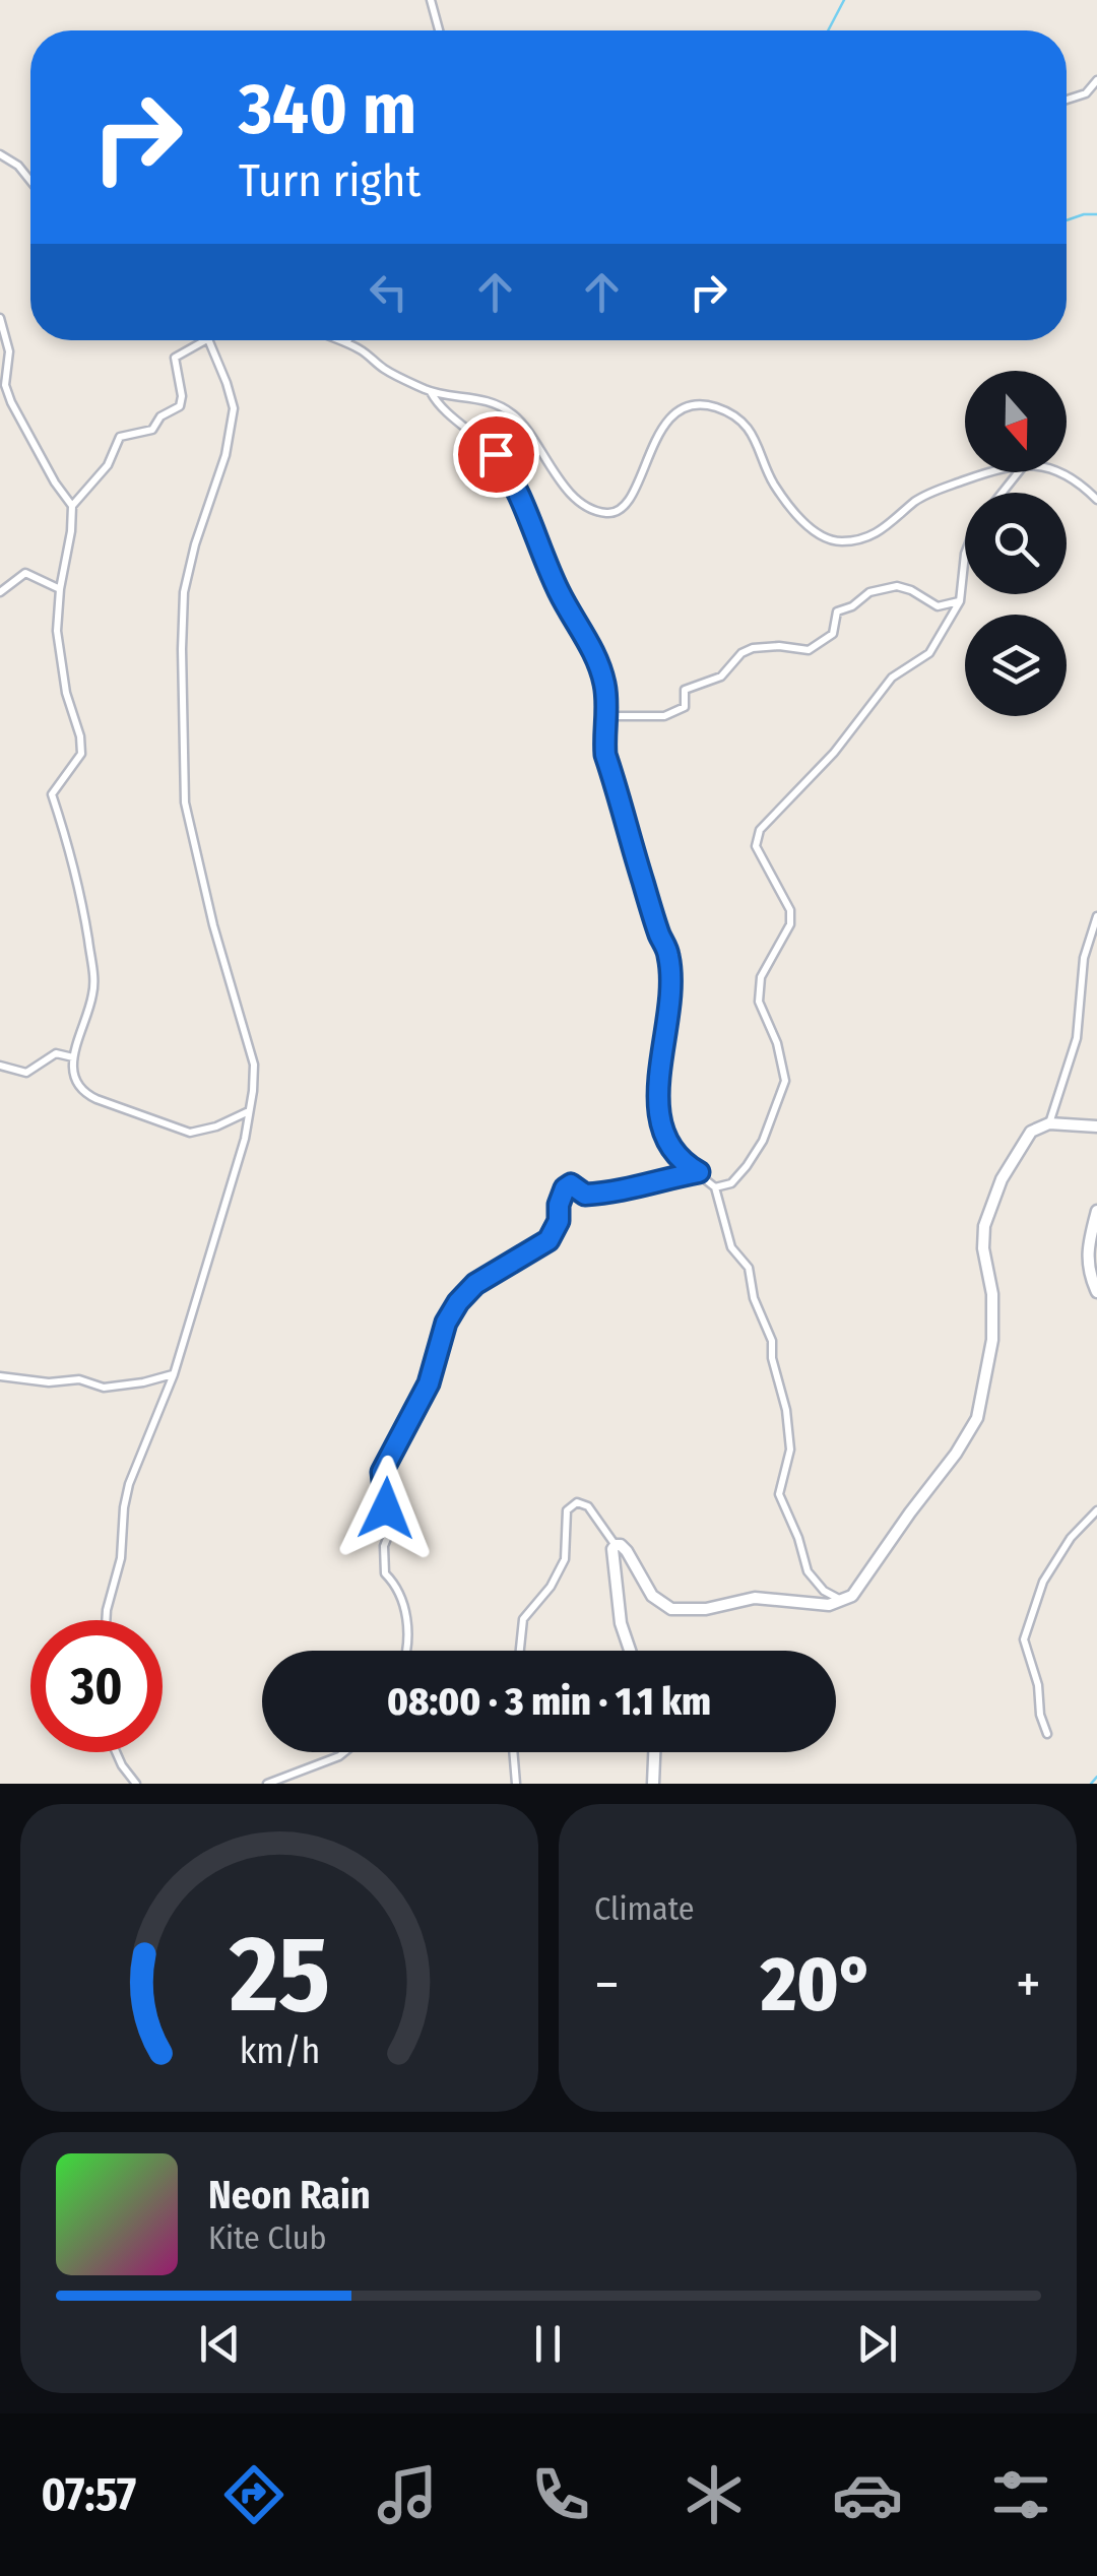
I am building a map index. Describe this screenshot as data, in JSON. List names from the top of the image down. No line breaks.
{"north":"bottom","page":{"turn":["340 m","Turn right"],"limit":"30","trip":"08:00 · 3 min · 1.1 km","tile":"Climate","heat":["−","20°","+"],"song":["Neon Rain","Kite Club"],"tabs":"07:57","gauge":["25","km/h"]}}
